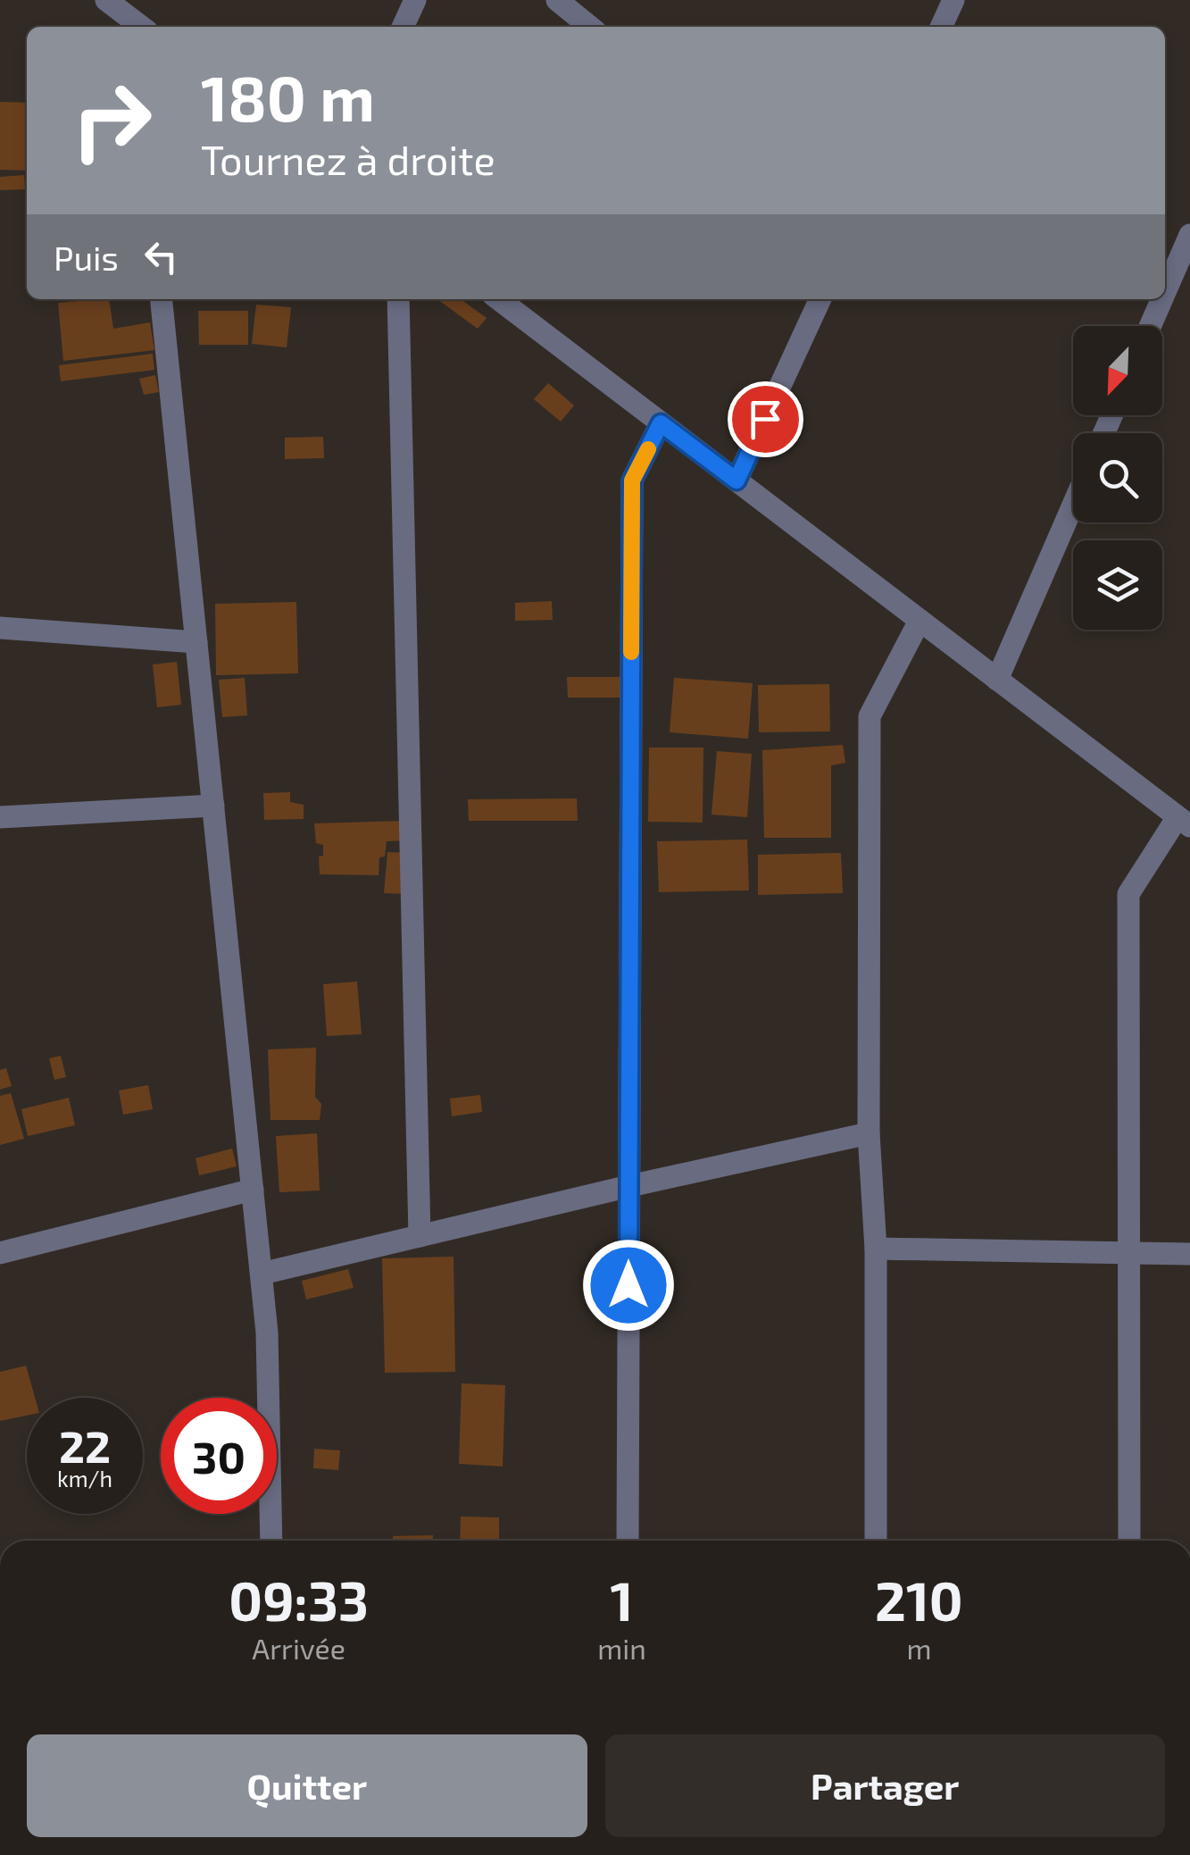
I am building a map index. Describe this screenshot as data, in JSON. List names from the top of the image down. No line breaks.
{"north":"bottom left","page":{"turn":["180 m","Tournez à droite"],"then":"Puis","speed":"22 km/h","limit":"30","eta":["09:33","Arrivée","1","min","210","m"],"buttons":["Quitter","Partager"]}}
